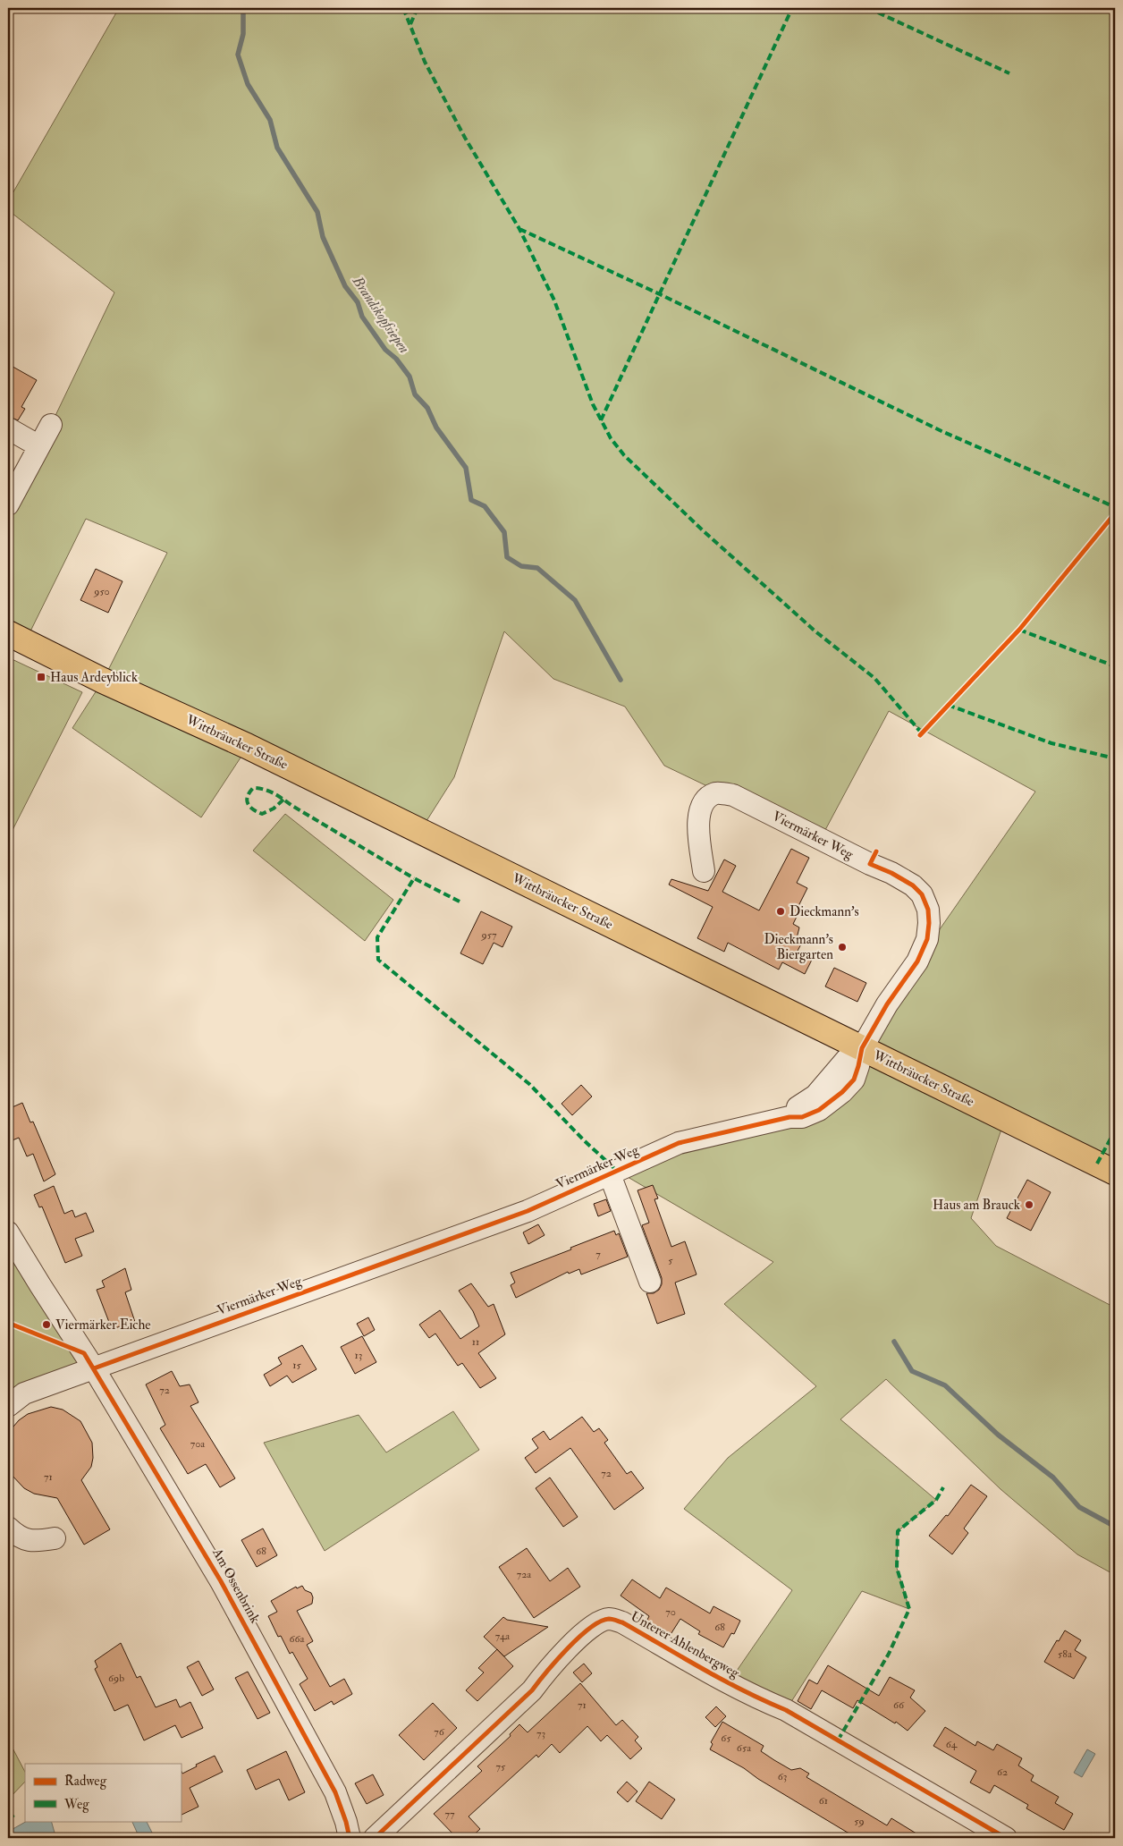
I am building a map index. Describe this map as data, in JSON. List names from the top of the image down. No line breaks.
{"streets":{"main road":["Wittbräucker Straße"],"street":["Viermärker Weg","Am Ossenbrink","Unterer Ahlenbergweg"]},"crossings":[["Wittbräucker Straße","Viermärker Weg"],["Viermärker Weg","Am Ossenbrink"]],"water":["Brandskopfsiepen"],"places":{"transit":["Haus Ardeyblick"],"other":["Dieckmann's","Dieckmann's Biergarten","Haus am Brauck","Viermärker Eiche"]},"house_numbers":["950","957","7","5","11","13","15","72","70a","72","71","68","72a","70","68","74a","66a","58a","69b","71","66","76","73","65","64","65a","75","62","63","61","77","59"],"legend":["Radweg","Weg"]}
